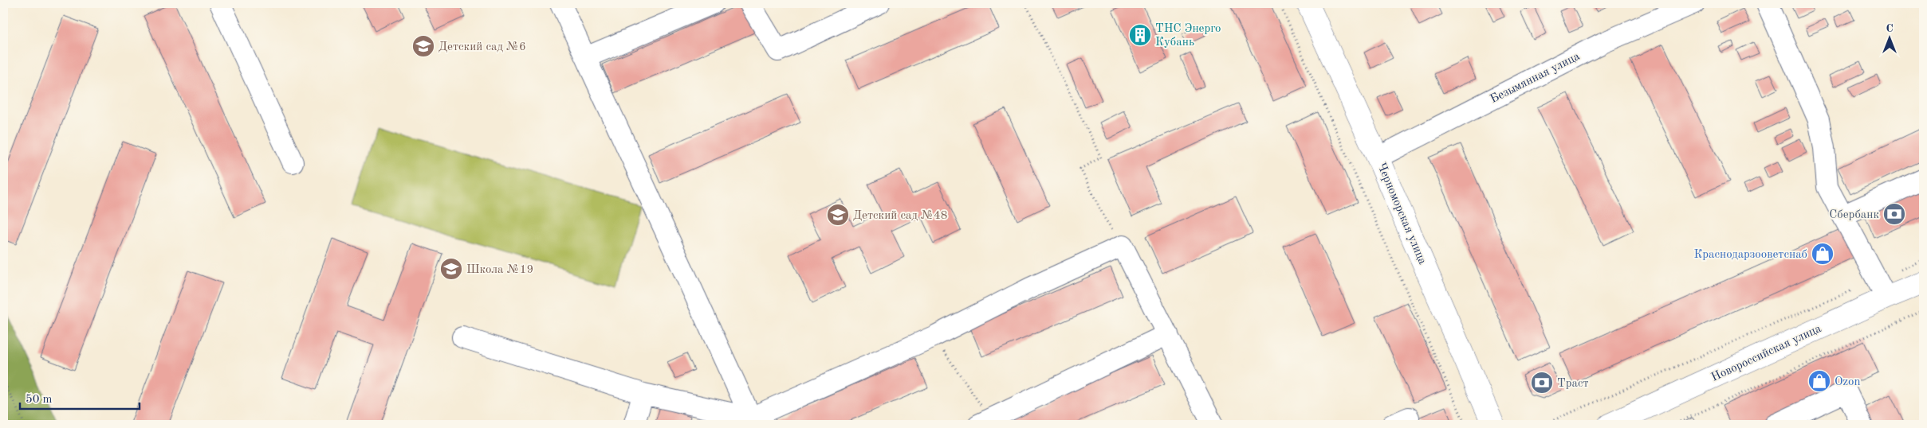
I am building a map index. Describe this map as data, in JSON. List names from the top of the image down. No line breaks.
{"streets":{"main road":["Черноморская улица","Новороссийская улица"],"lane":["Безымянная улица"]},"crossings":[["Безымянная улица","Черноморская улица"]],"places":{"building":["ТНС Энерго Кубань"],"school or university":["Детский сад №6","Детский сад №48","Школа №19"],"bank":["Сбербанк","Траст"],"shop":["Краснодарзооветснаб","Ozon"]},"scale_bar":"50 m","north":"top"}
